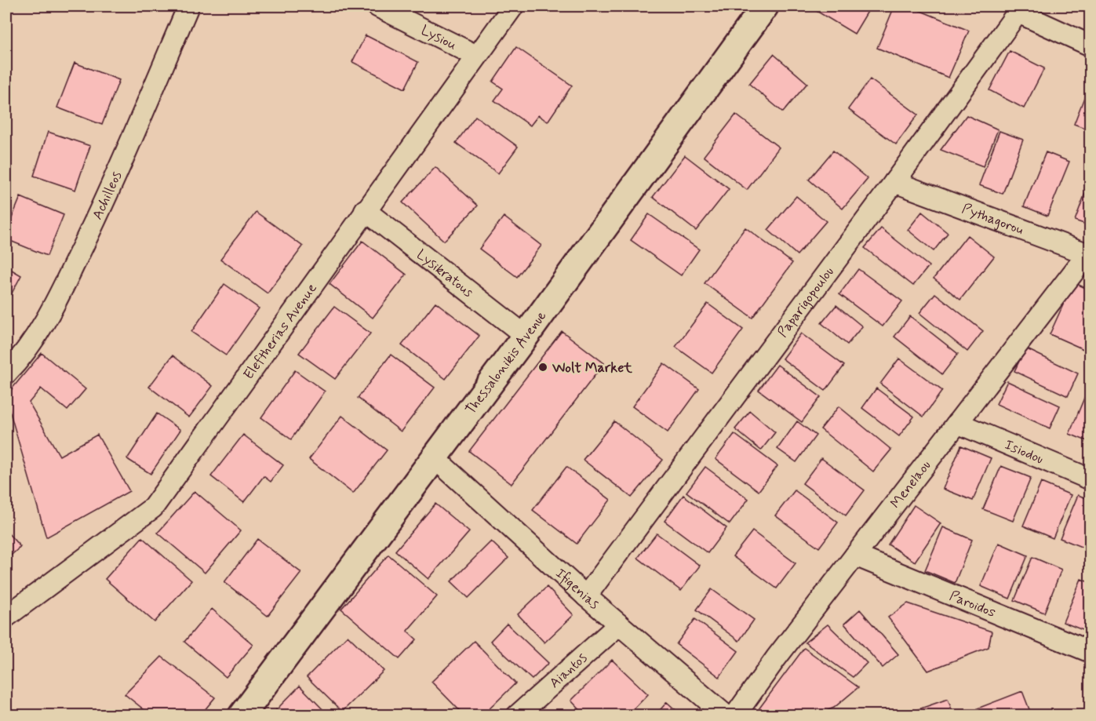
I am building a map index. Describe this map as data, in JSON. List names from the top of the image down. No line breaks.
{"streets":{"street":["Lysiou","Achilleos","Pythagorou","Lysikratous","Paparigopoulou","Eleftherias Avenue","Thessalonikis Avenue","Isiodou","Menelaou","Ifigenias","Paroidos","Aiantos"]},"crossings":[["Lysiou","Eleftherias Avenue"],["Pythagorou","Paparigopoulou"],["Pythagorou","Menelaou"],["Lysikratous","Eleftherias Avenue"],["Lysikratous","Thessalonikis Avenue"],["Paparigopoulou","Ifigenias"],["Thessalonikis Avenue","Ifigenias"],["Isiodou","Menelaou"],["Menelaou","Paroidos"],["Ifigenias","Aiantos"]],"places":["Wolt Market"]}
